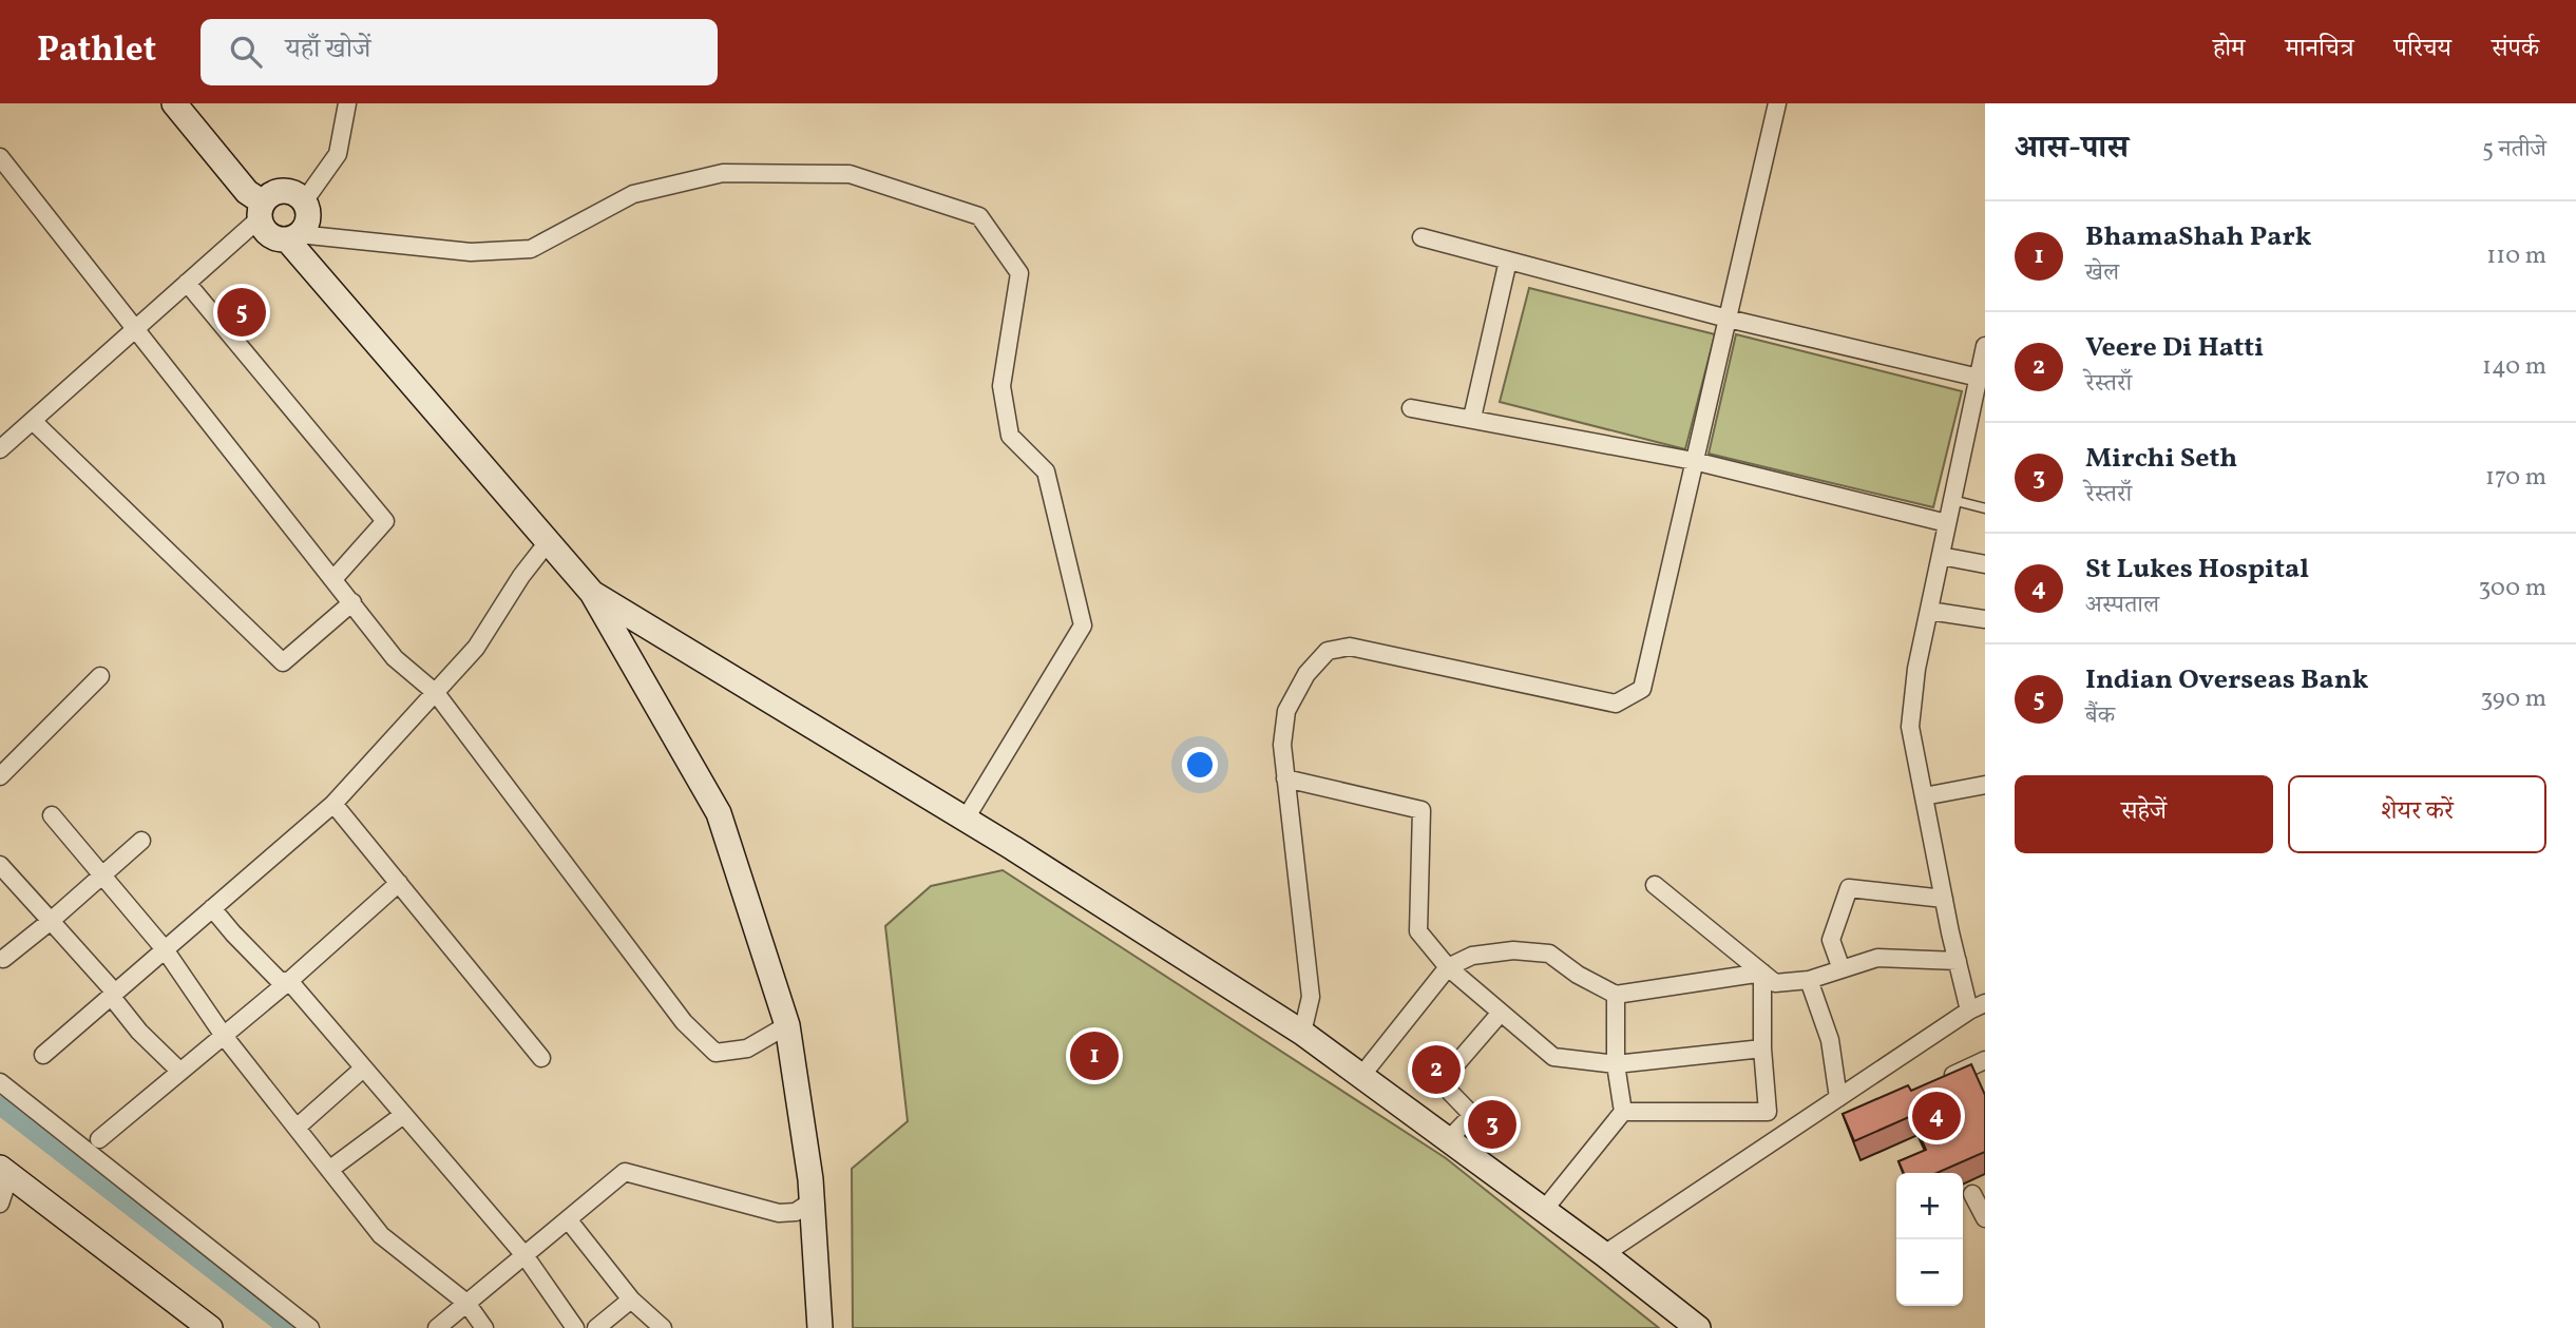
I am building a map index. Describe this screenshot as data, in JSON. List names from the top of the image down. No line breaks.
{"page":{"header":"Pathlet","search":"यहाँ खोजें","nav":["होम","मानचित्र","परिचय","संपर्क"],"heading":["आस-पास","5 नतीजे"],"list":[{"mark":"1","name":"BhamaShah Park","note":"खेल","value":"110 m"},{"mark":"2","name":"Veere Di Hatti","note":"रेस्तराँ","value":"140 m"},{"mark":"3","name":"Mirchi Seth","note":"रेस्तराँ","value":"170 m"},{"mark":"4","name":"St Lukes Hospital","note":"अस्पताल","value":"300 m"},{"mark":"5","name":"Indian Overseas Bank","note":"बैंक","value":"390 m"}],"pins":["5","1","2","4","3"],"buttons":["सहेजें","शेयर करें"],"map_buttons":["+","−"]}}
